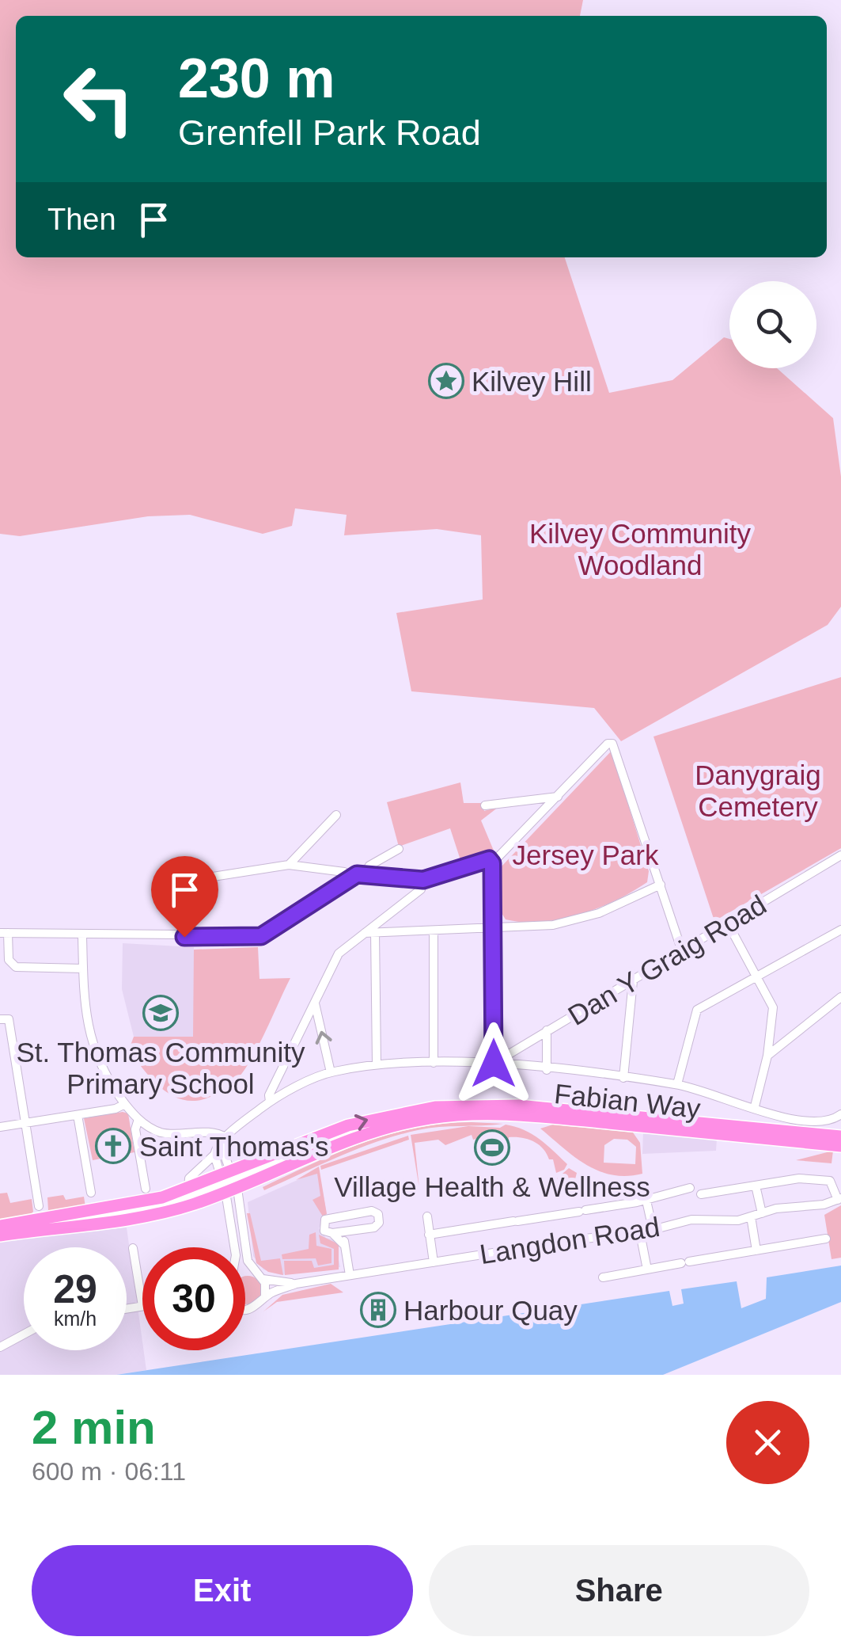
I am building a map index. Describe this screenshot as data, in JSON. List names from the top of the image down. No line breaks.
{"streets":{"highway":["Fabian Way"],"street":["Dan Y Graig Road","Langdon Road"]},"parks":["Kilvey Community Woodland","Danygraig Cemetery","Jersey Park"],"places":{"place":["Kilvey Hill"],"school or university":["St. Thomas Community Primary School"],"church":["Saint Thomas's"],"sports":["Village Health & Wellness"],"building":["Harbour Quay"]},"page":{"turn":["230 m","Grenfell Park Road"],"then":"Then","speed":"29 km/h","limit":"30","heading":["2 min","600 m · 06:11"],"buttons":["Exit","Share"]}}
